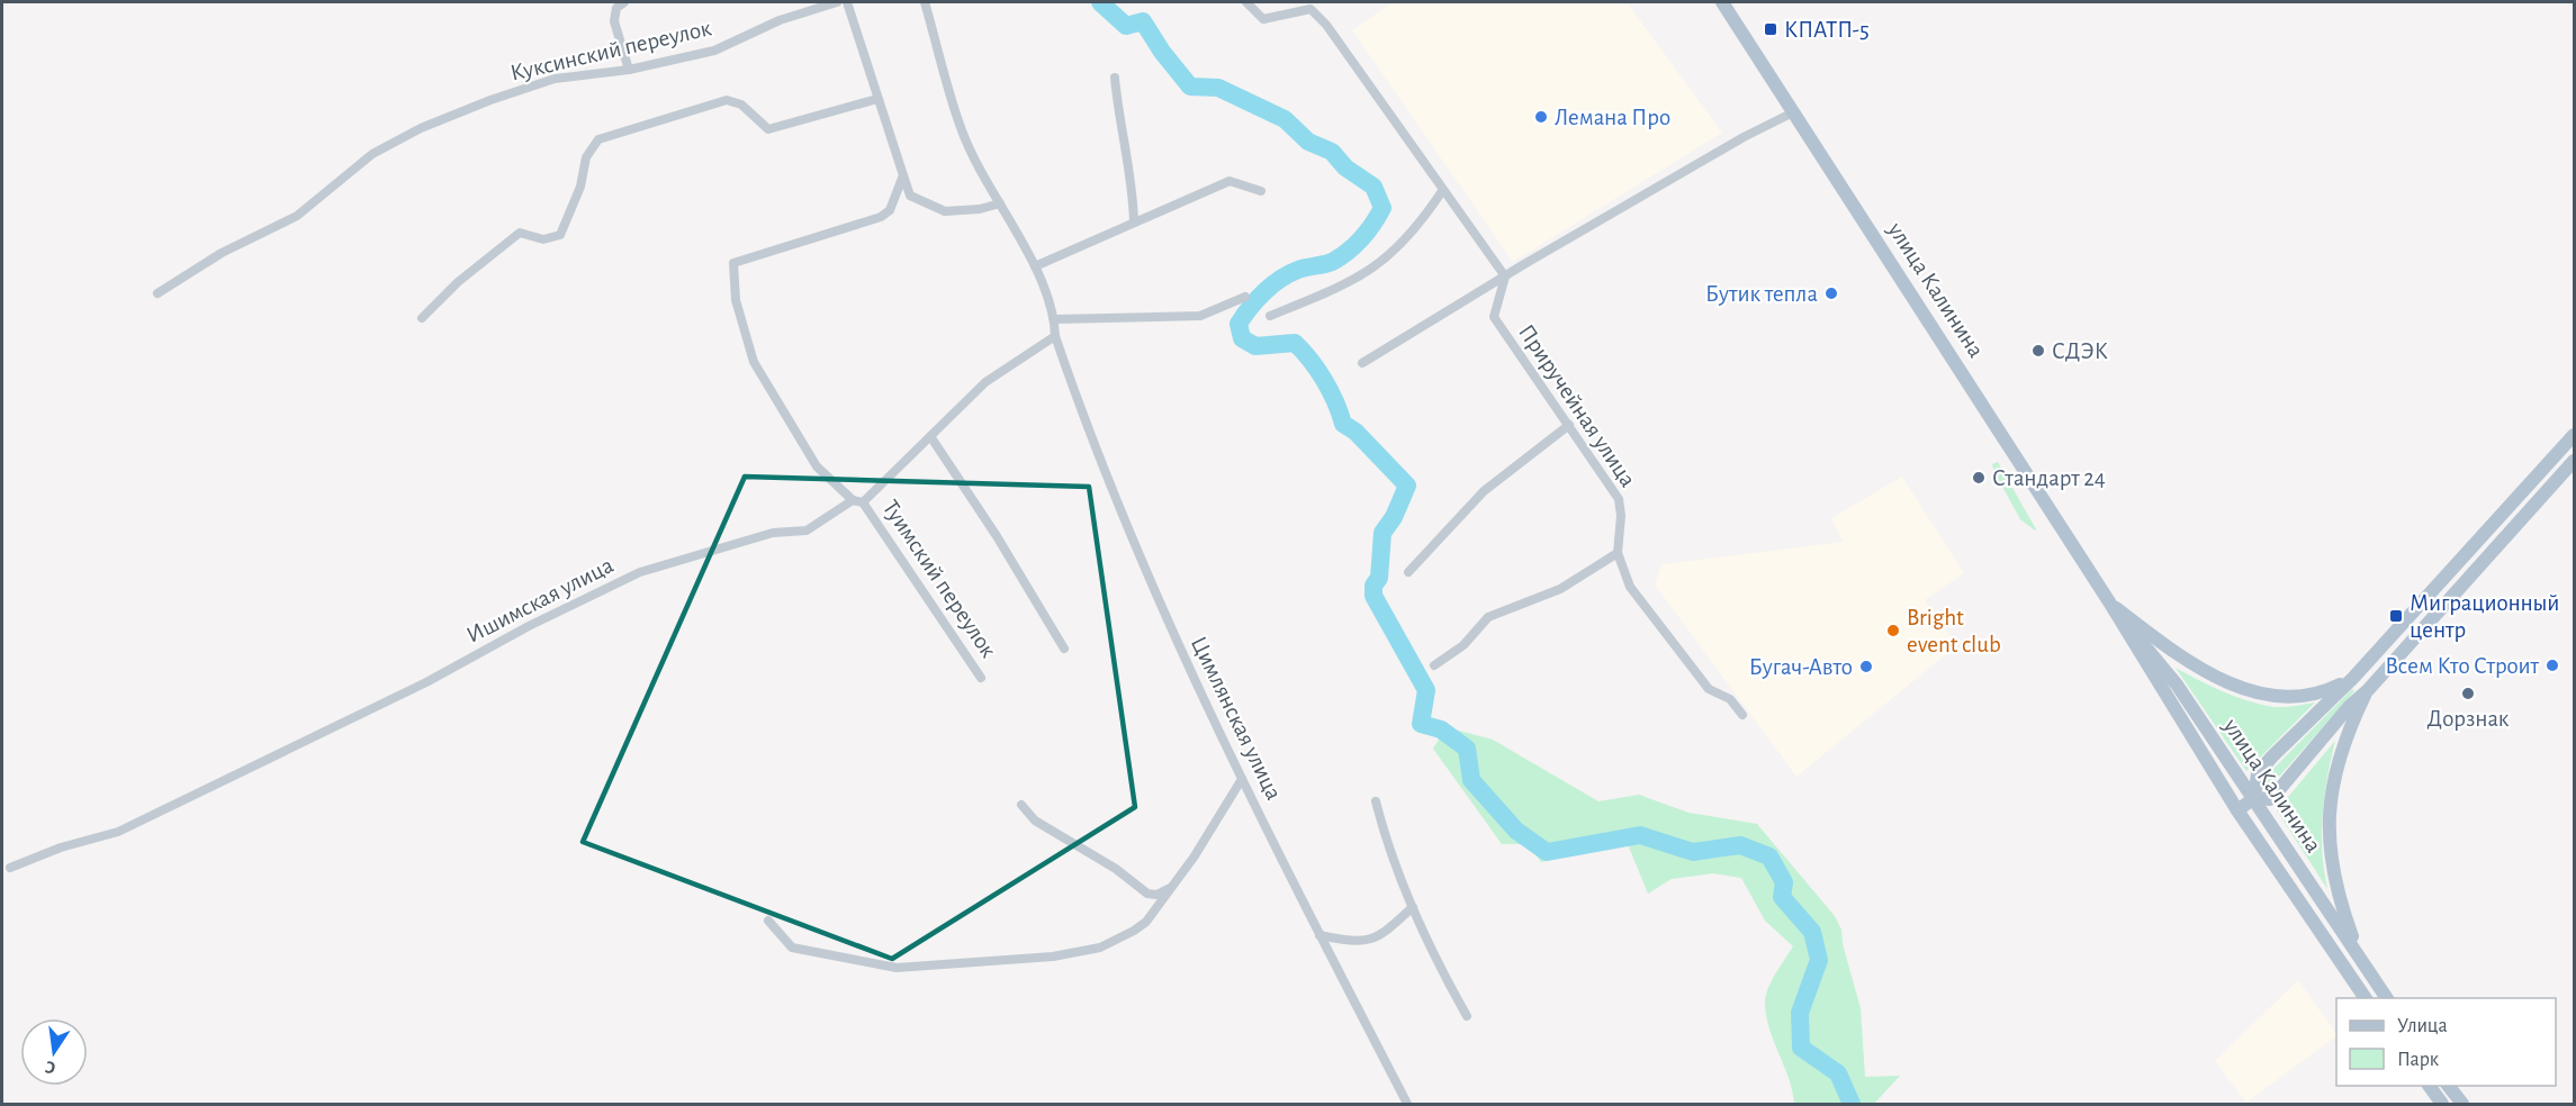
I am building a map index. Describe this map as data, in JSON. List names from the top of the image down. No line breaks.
{"streets":{"main road":["улица Калинина"],"street":["Куксинский переулок","Приручейная улица","Туимский переулок","Ишимская улица","Цимлянская улица"]},"places":{"transit":["КПАТП-5","Миграционный центр"],"other":["Лемана Про","Бутик тепла","СДЭК","Стандарт 24","Bright event club","Всем Кто Строит","Бугач-Авто","Дорзнак"]},"legend":["Улица","Парк"],"north":"bottom"}
